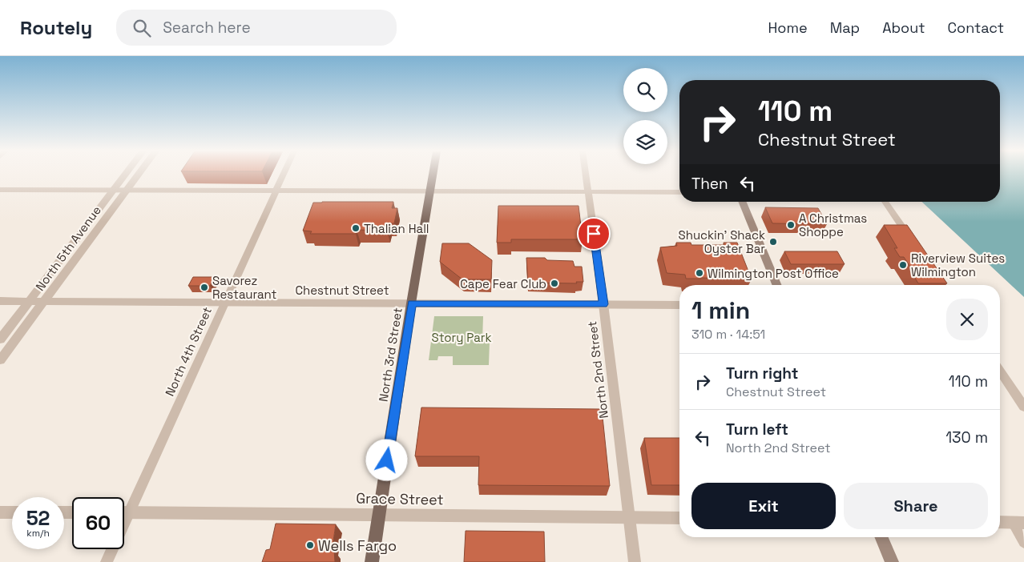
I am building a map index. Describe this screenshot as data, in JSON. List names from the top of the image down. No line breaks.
{"streets":{"main road":["North 3rd Street"],"street":["North 5th Avenue","Chestnut Street","North 4th Street","North 2nd Street","Grace Street"]},"crossings":[["North 5th Avenue","Chestnut Street"],["Chestnut Street","North 4th Street"],["Chestnut Street","North 3rd Street"],["Chestnut Street","North 2nd Street"],["North 4th Street","Grace Street"],["North 3rd Street","Grace Street"],["North 2nd Street","Grace Street"]],"parks":["Story Park"],"places":["A Christmas Shoppe","Thalian Hall","Shuckin' Shack Oyster Bar","Riverview Suites Wilmington","Wilmington Post Office","Cape Fear Club","Savorez Restaurant","Wells Fargo"],"page":{"header":"Routely","search":"Search here","nav":["Home","Map","About","Contact"],"turn":["110 m","Chestnut Street"],"then":"Then","heading":["1 min","310 m · 14:51"],"list":[{"name":"Turn right","note":"Chestnut Street","value":"110 m"},{"name":"Turn left","note":"North 2nd Street","value":"130 m"}],"buttons":["Exit","Share"],"speed":"52 km/h","limit":"60"}}
